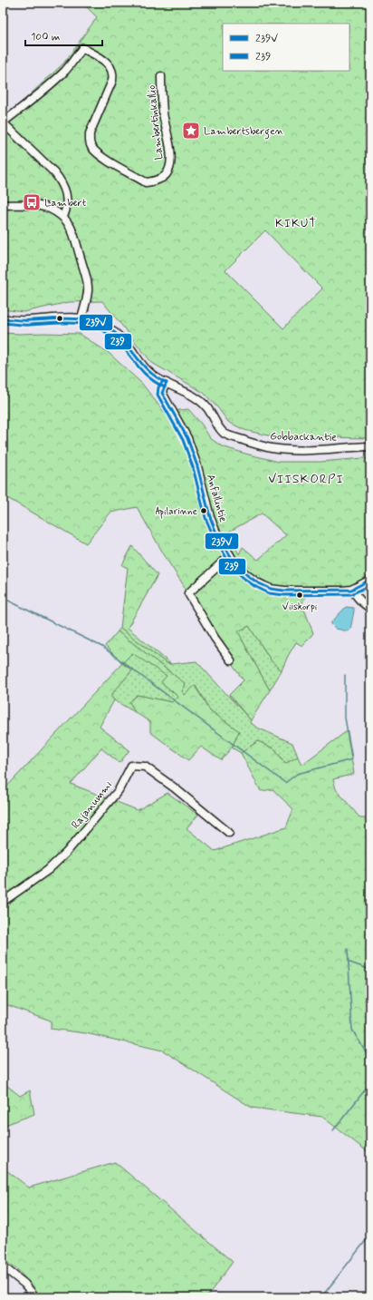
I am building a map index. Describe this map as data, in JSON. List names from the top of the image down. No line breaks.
{"streets":{"street":["Lambertinkallio","Gobbackantie","Anfallintie","Rajanummi"]},"crossings":[["Gobbackantie","Anfallintie"]],"districts":["KIKUT","VIISKORPI"],"places":{"place":["Lambertsbergen"],"bus stop":["Lambert"],"other":["Apilarinne","Viiskorpi"]},"lines":["transit line 239V","transit line 239"],"legend":["239V","239"],"scale_bar":"100 m"}
